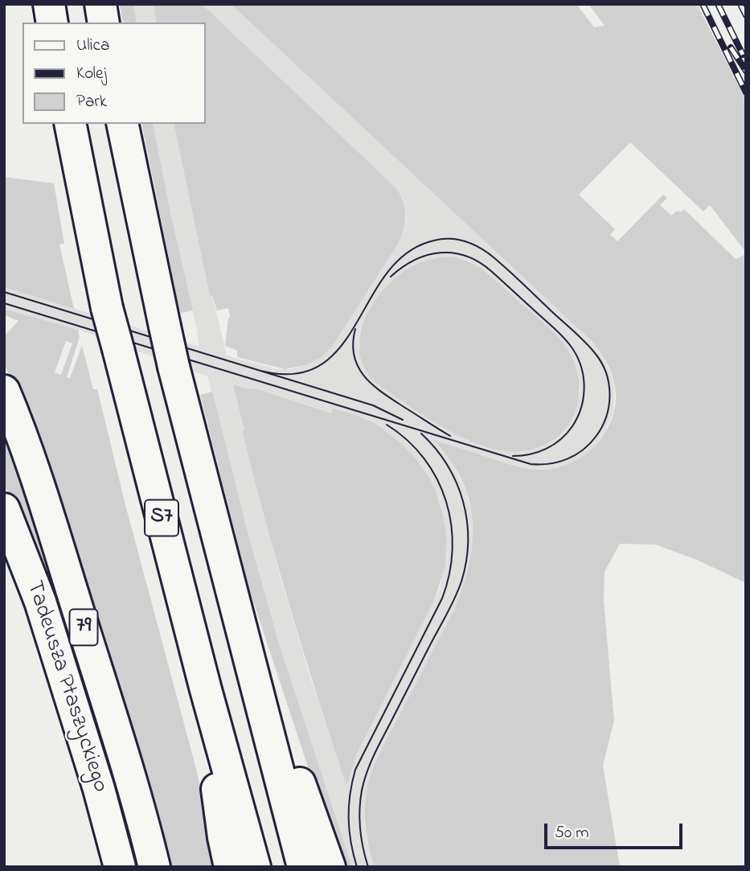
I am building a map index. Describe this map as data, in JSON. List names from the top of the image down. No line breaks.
{"streets":{"main road":["S7","79","Tadeusza Ptaszyckiego"]},"legend":["Ulica","Kolej","Park"],"scale_bar":"50 m"}
